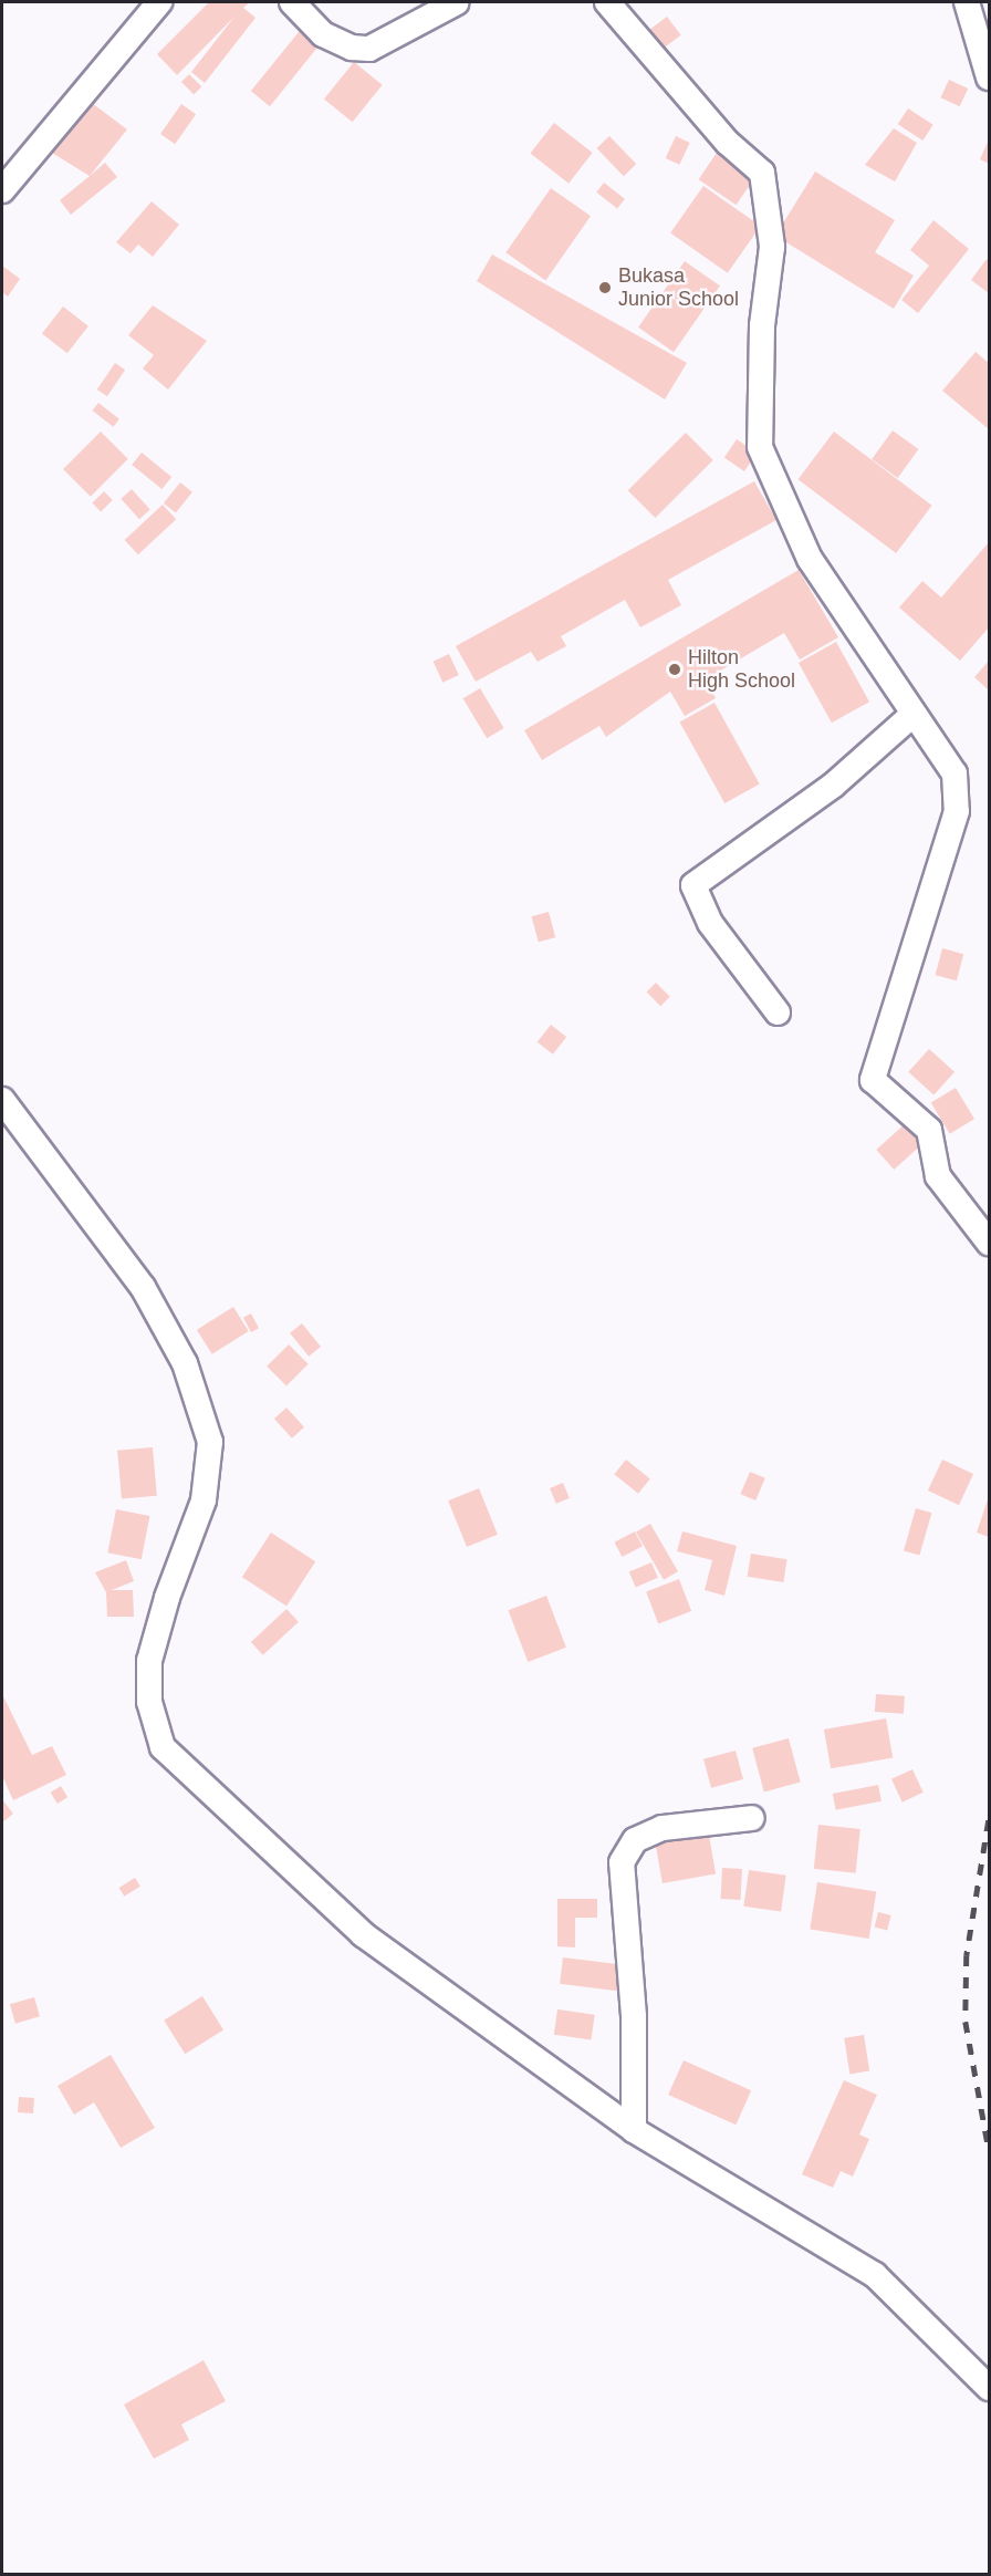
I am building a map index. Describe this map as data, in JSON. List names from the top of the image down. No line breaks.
{"places":["Bukasa Junior School","Hilton High School"]}
